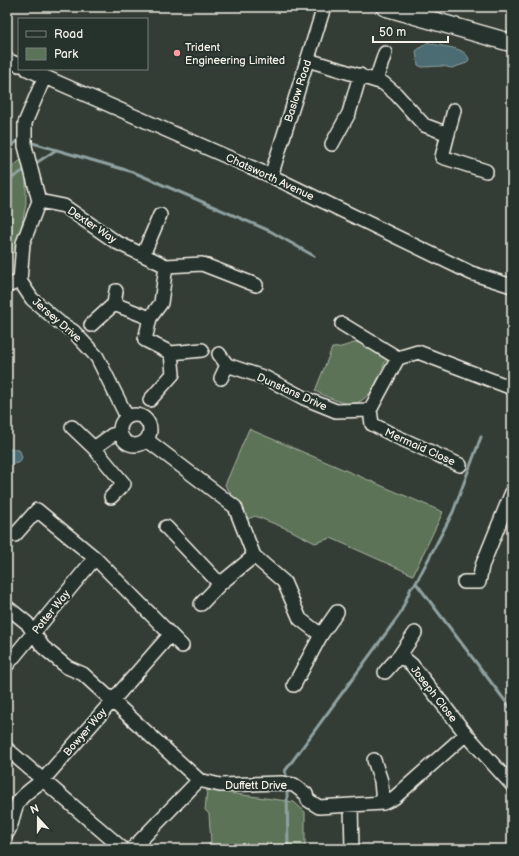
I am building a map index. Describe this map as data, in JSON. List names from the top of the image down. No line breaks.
{"streets":{"street":["Baslow Road","Chatsworth Avenue","Dexter Way","Jersey Drive","Dunstans Drive","Mermaid Close","Potter Way","Joseph Close","Bowyer Way","Duffett Drive"]},"crossings":[["Baslow Road","Chatsworth Avenue"],["Dunstans Drive","Mermaid Close"],["Potter Way","Duffett Drive"],["Joseph Close","Duffett Drive"],["Bowyer Way","Duffett Drive"]],"places":["Trident Engineering Limited"],"legend":["Road","Park"],"scale_bar":"50 m","north":"top"}
